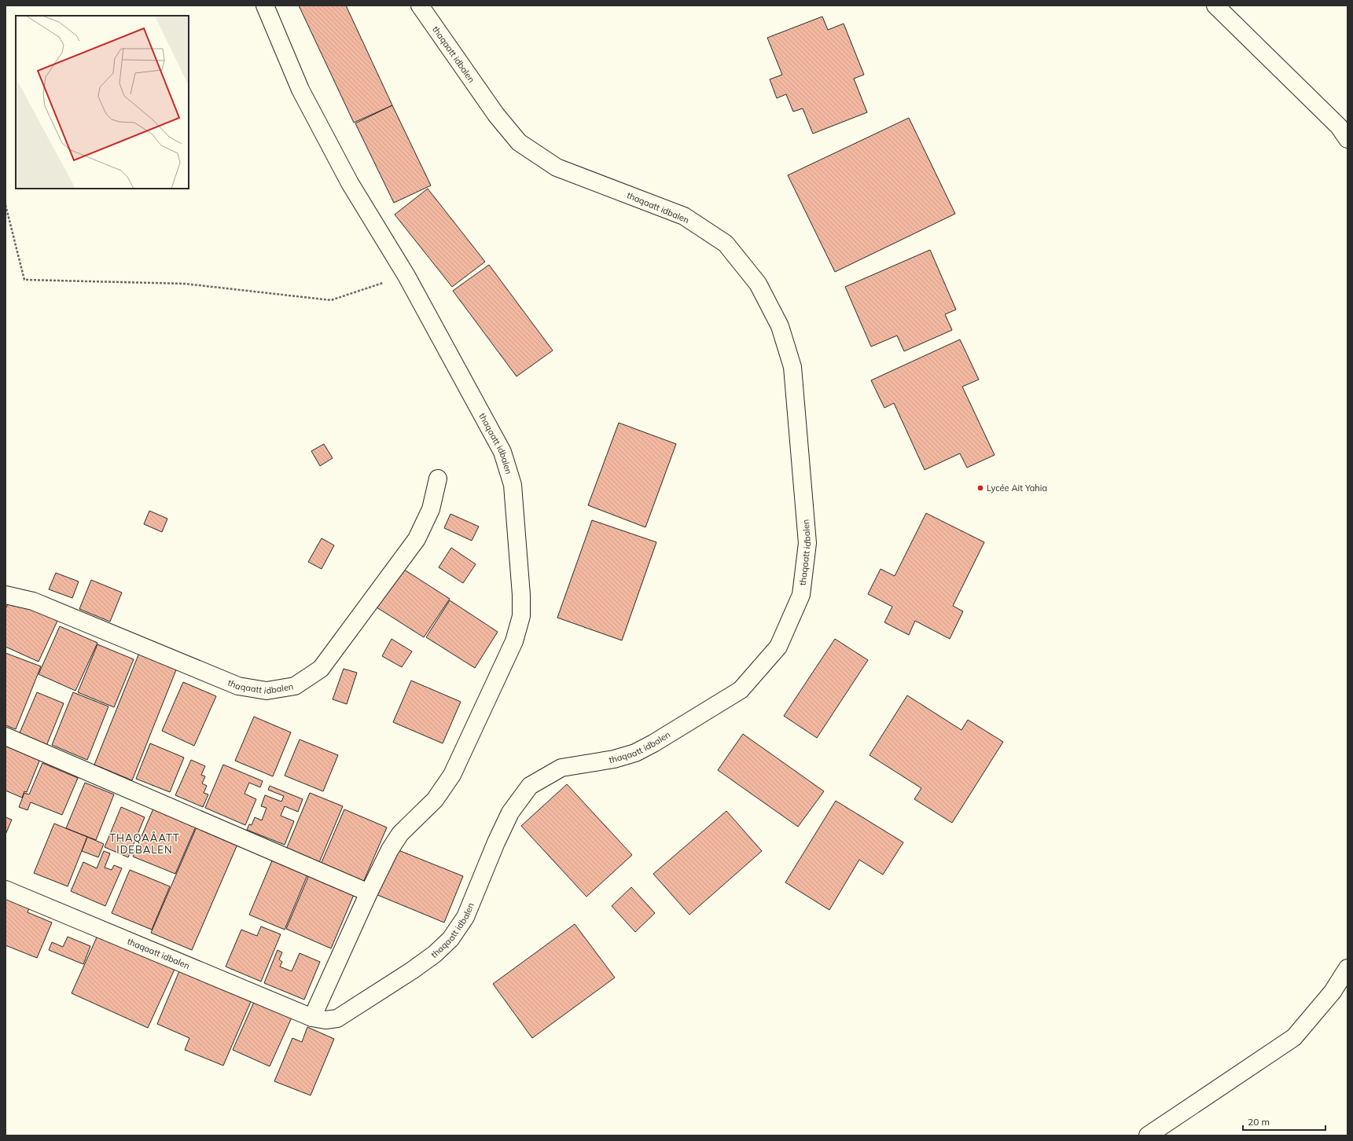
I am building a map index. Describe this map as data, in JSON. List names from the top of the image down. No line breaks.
{"streets":{"street":["thaqaatt idbalen"]},"districts":["THAQAÂATT IDEBALEN"],"places":["Lycée Ait Yahia"],"scale_bar":"20 m"}
